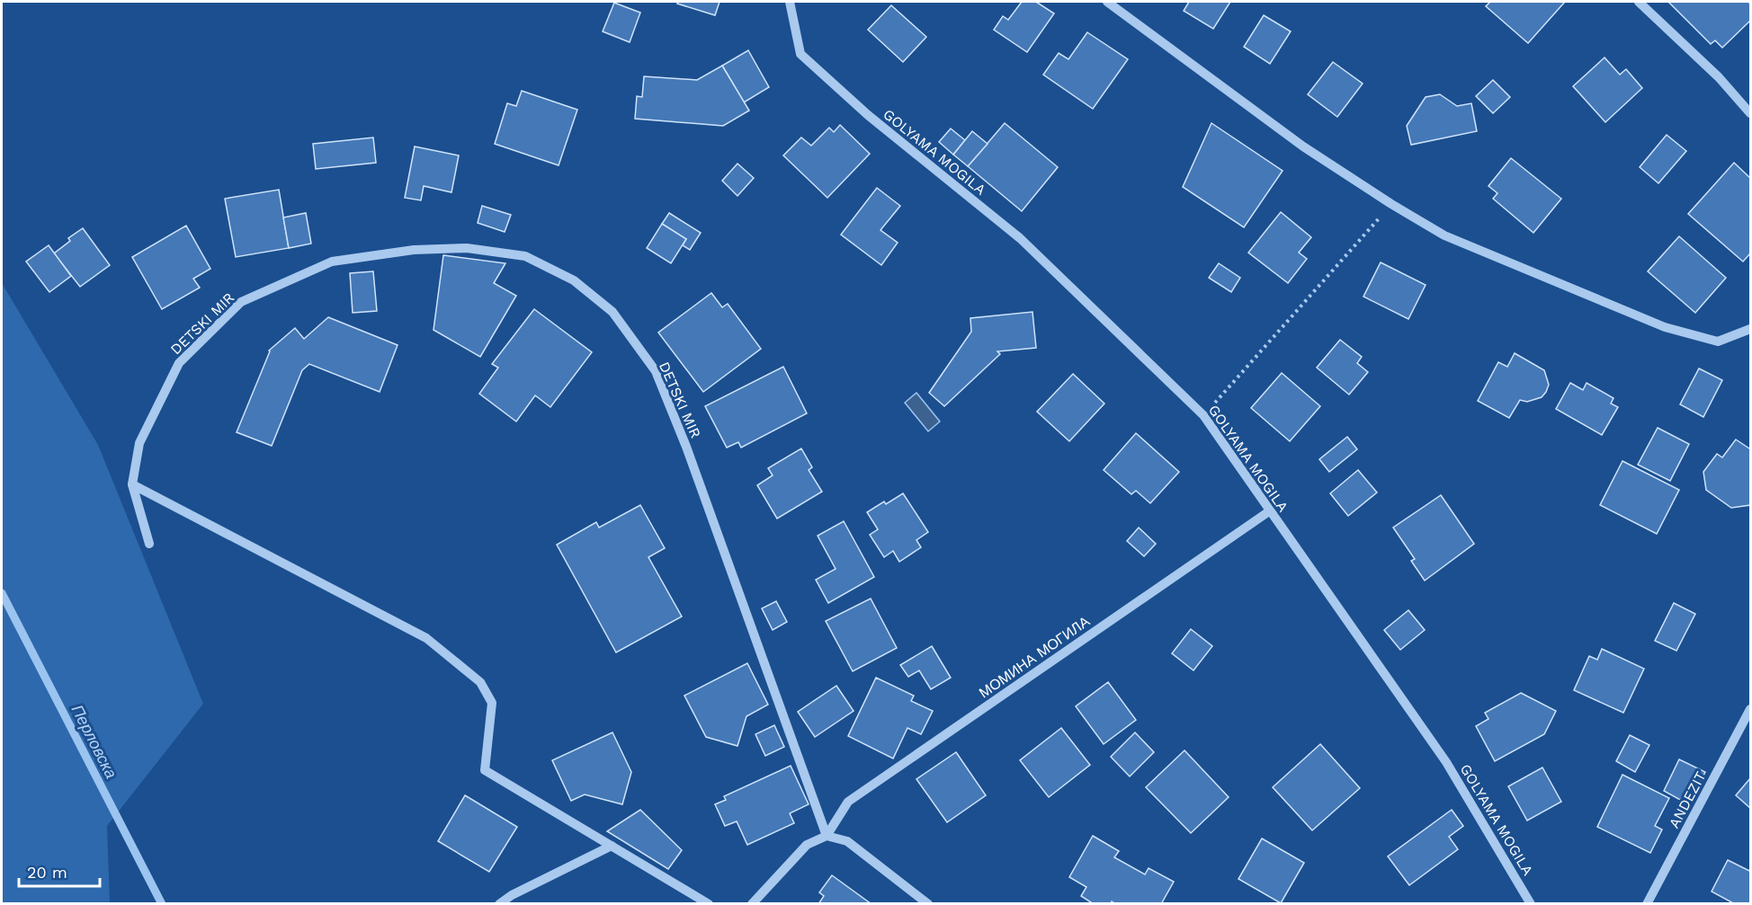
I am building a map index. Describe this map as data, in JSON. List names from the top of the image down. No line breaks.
{"streets":{"street":["GOLYAMA MOGILA","DETSKI MIR","МОМИНА МОГИЛА","ANDEZIT"]},"crossings":[["GOLYAMA MOGILA","МОМИНА МОГИЛА"],["DETSKI MIR","МОМИНА МОГИЛА"]],"water":["Перловска"],"scale_bar":"20 m"}
